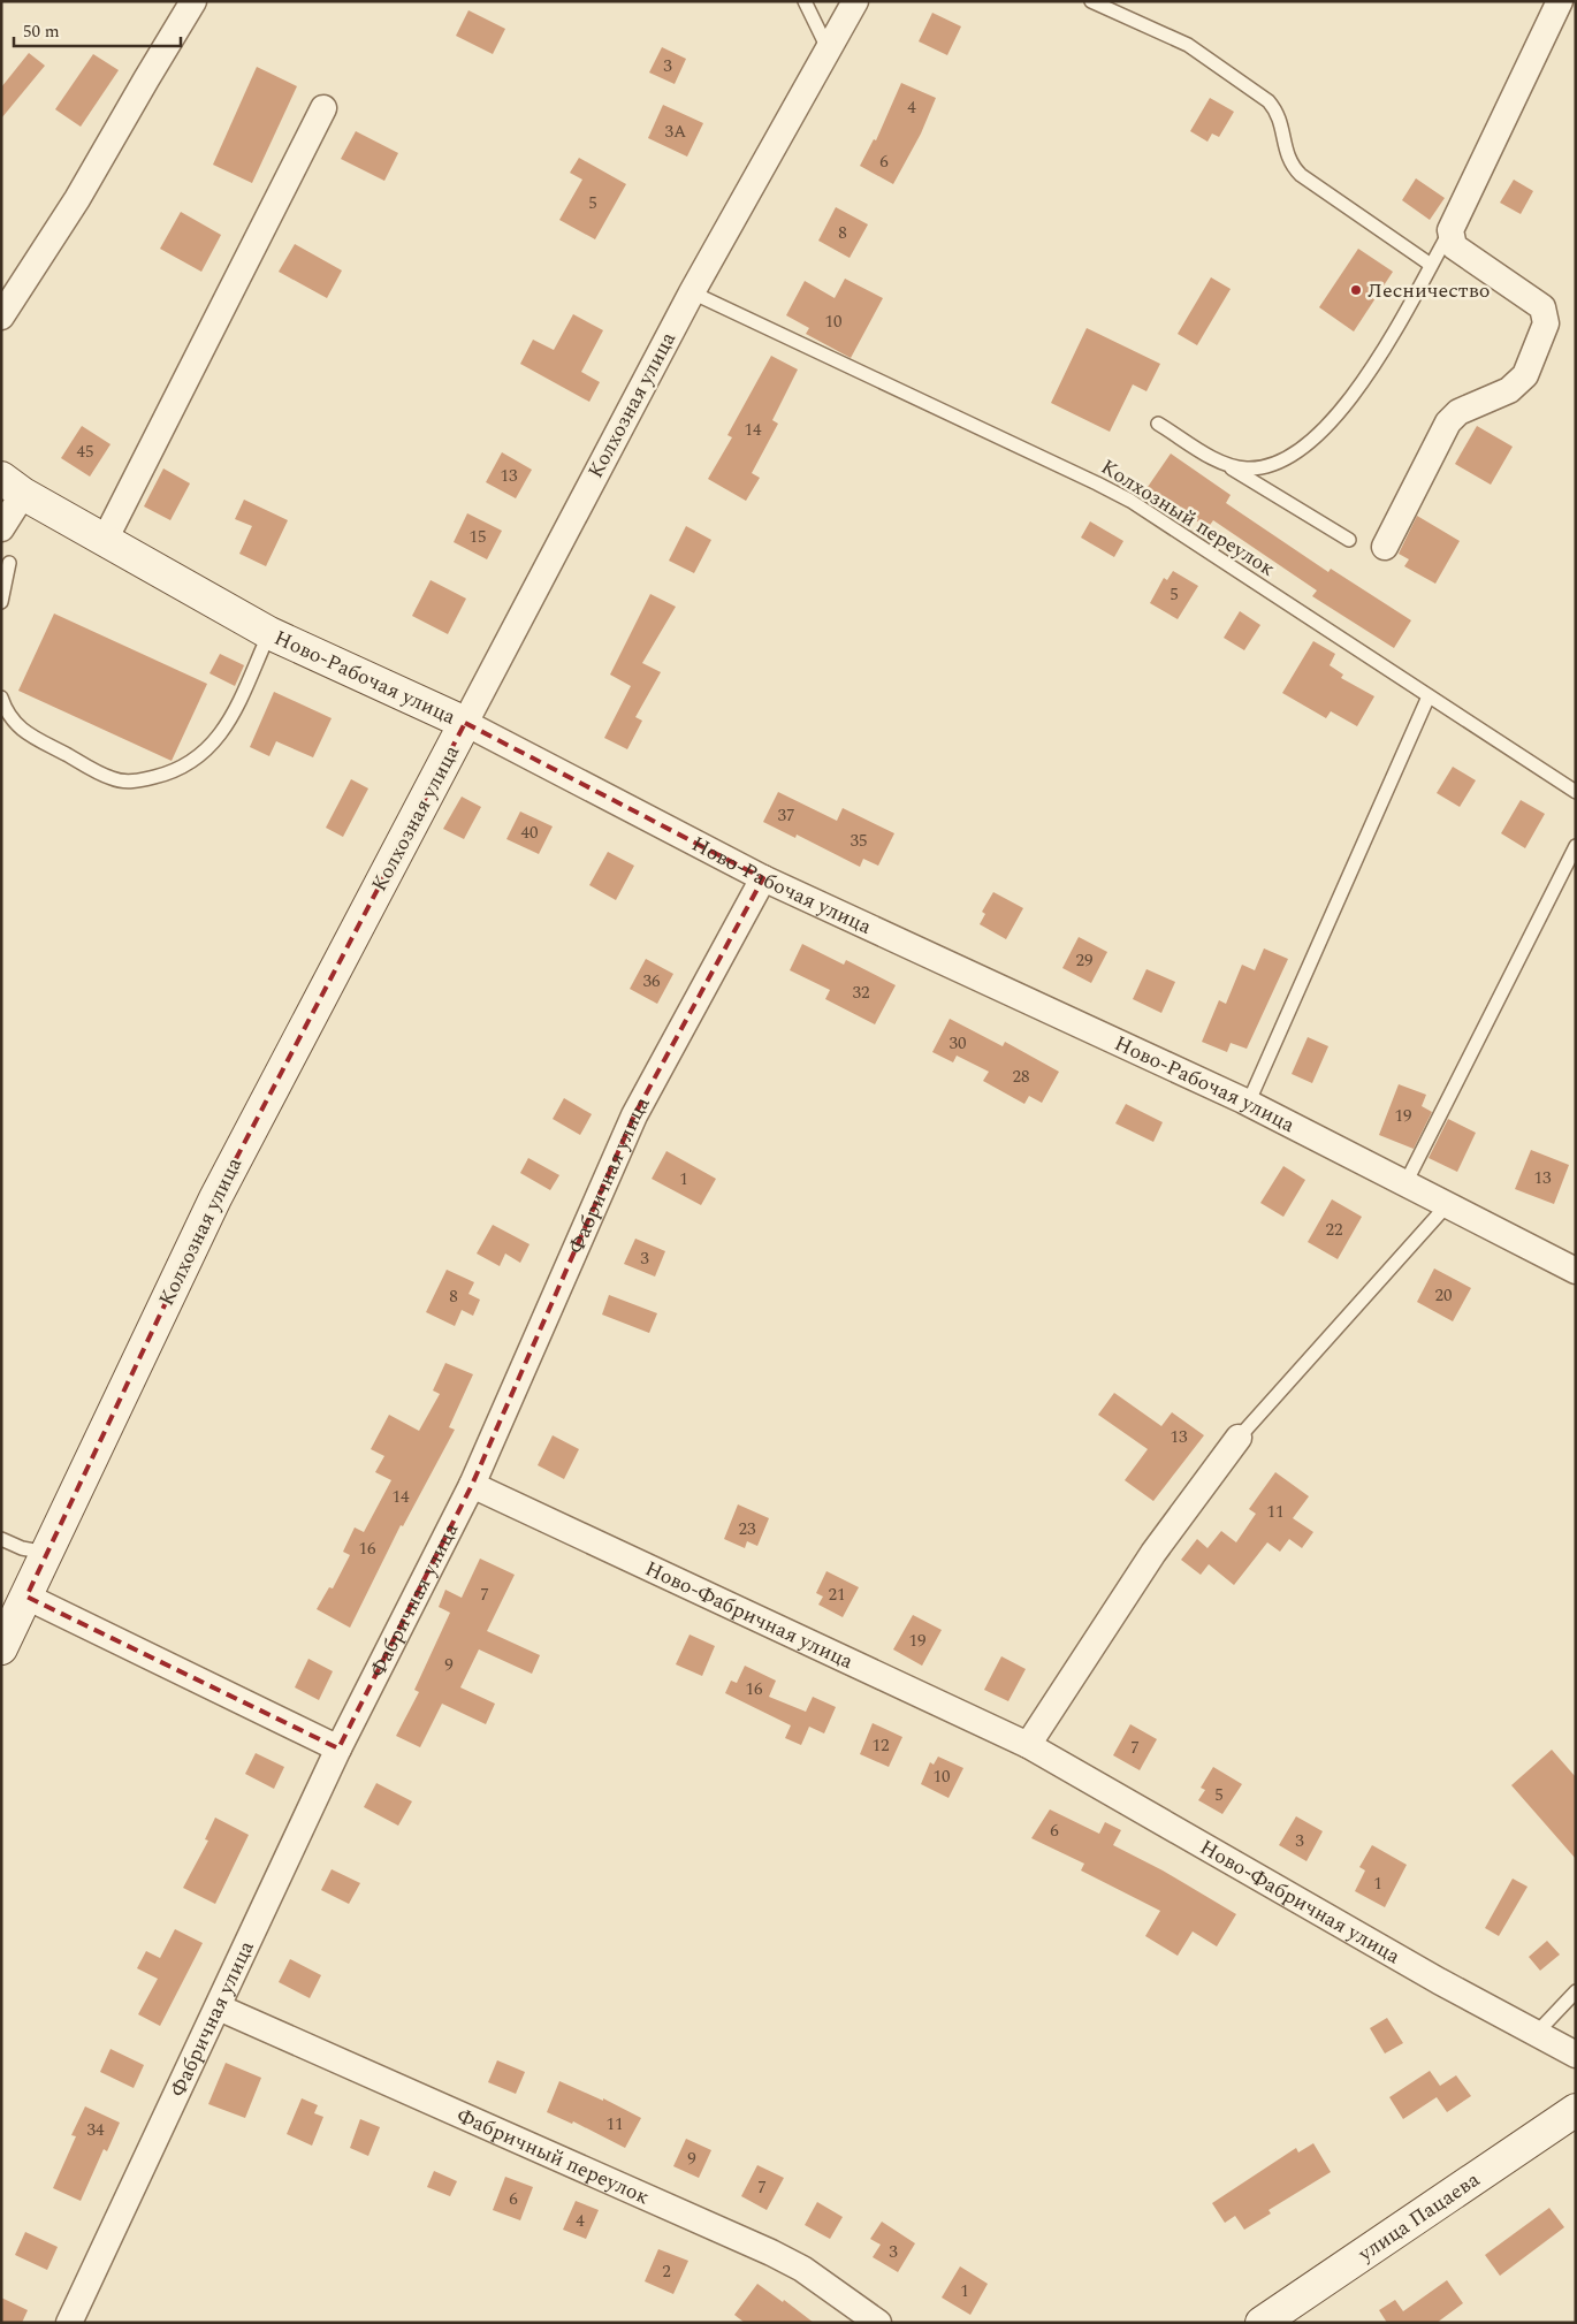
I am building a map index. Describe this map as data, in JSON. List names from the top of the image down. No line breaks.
{"streets":{"street":["Колхозная улица","Ново-Рабочая улица","Фабричная улица","Ново-Фабричная улица","Фабричный переулок","улица Пацаева"],"lane":["Колхозный переулок"]},"crossings":[["Колхозная улица","Колхозный переулок"],["Колхозная улица","Ново-Рабочая улица"],["Ново-Рабочая улица","Фабричная улица"],["Фабричная улица","Ново-Фабричная улица"],["Фабричная улица","Фабричный переулок"]],"places":["Лесничество"],"house_numbers":["3","4","3А","6","5","8","10","14","45","13","15","5","37","40","35","29","36","32","30","28","19","13","1","22","3","20","8","13","14","11","23","16","7","21","19","9","16","12","7","10","5","6","3","1","11","34","9","7","6","4","3","2","1"],"scale_bar":"50 m"}
